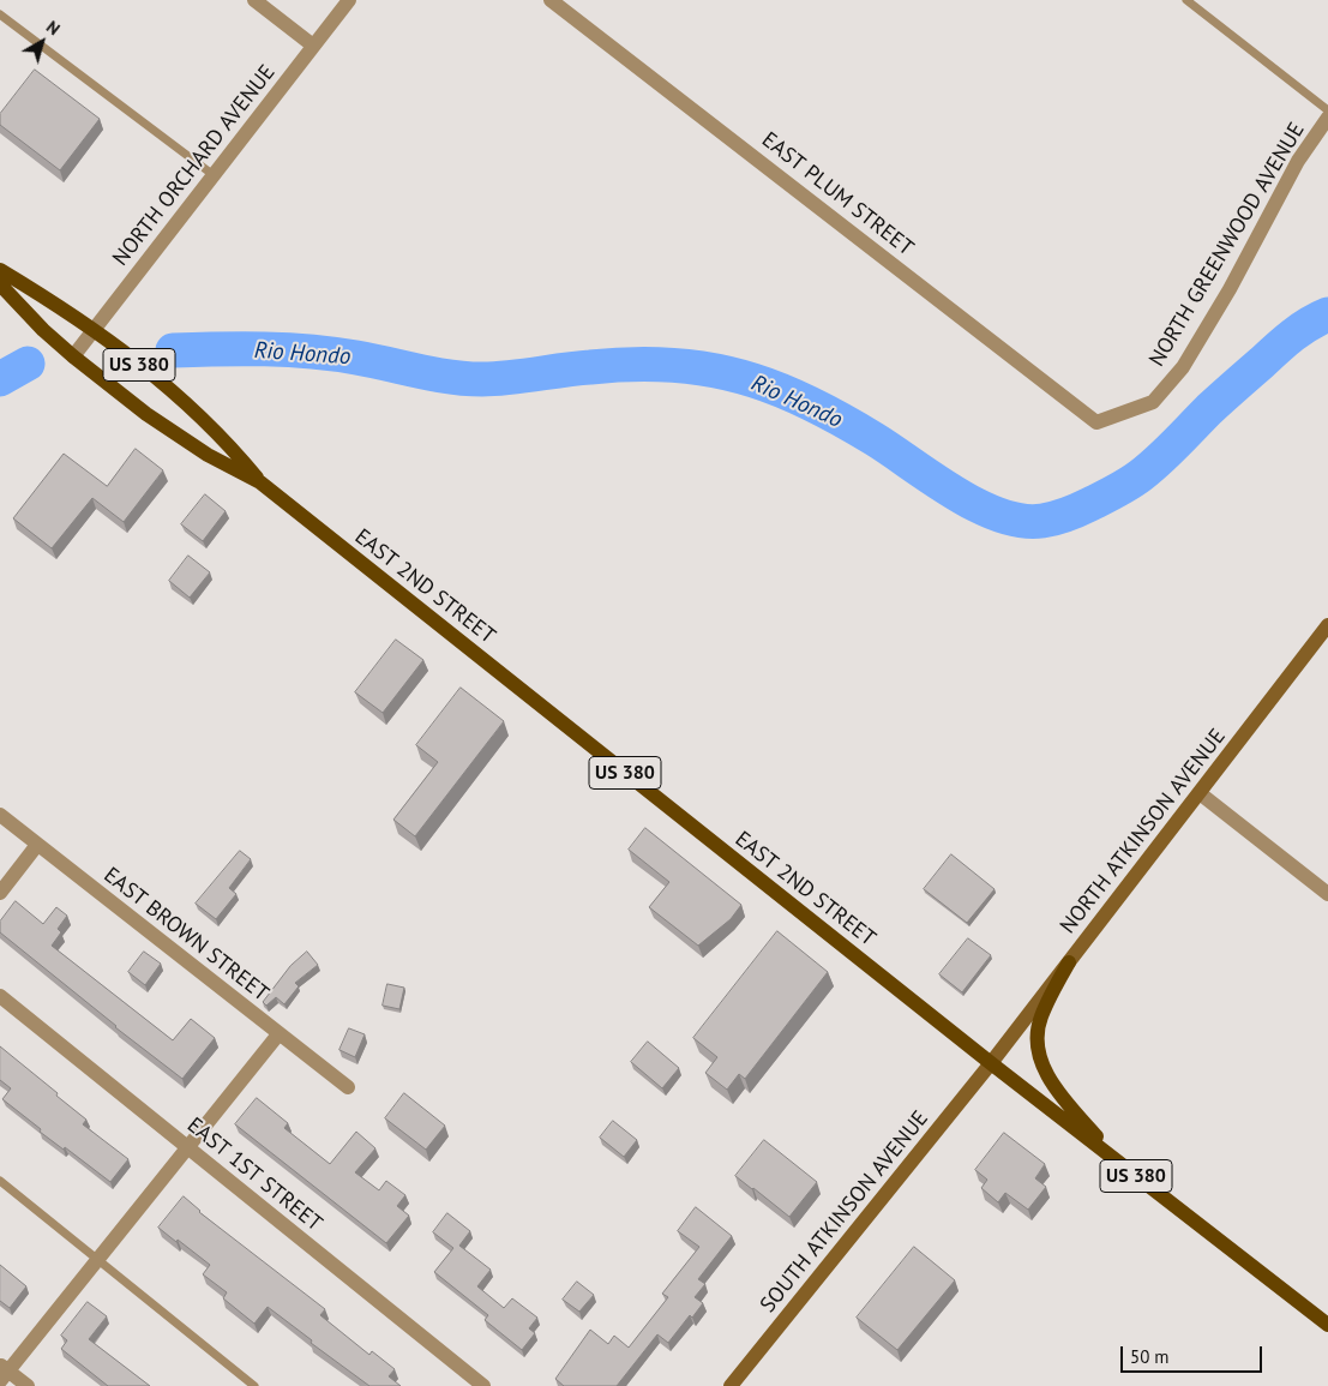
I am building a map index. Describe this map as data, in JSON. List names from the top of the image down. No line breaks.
{"streets":{"main road":["US 380","EAST 2ND STREET","NORTH ATKINSON AVENUE","SOUTH ATKINSON AVENUE"],"street":["NORTH ORCHARD AVENUE","EAST PLUM STREET","NORTH GREENWOOD AVENUE","EAST BROWN STREET","EAST 1ST STREET"]},"crossings":[["NORTH ORCHARD AVENUE","EAST 2ND STREET"],["EAST PLUM STREET","NORTH GREENWOOD AVENUE"],["EAST 2ND STREET","NORTH ATKINSON AVENUE"],["EAST 2ND STREET","SOUTH ATKINSON AVENUE"],["NORTH ATKINSON AVENUE","SOUTH ATKINSON AVENUE"]],"water":["Rio Hondo"],"scale_bar":"50 m","north":"top right"}
